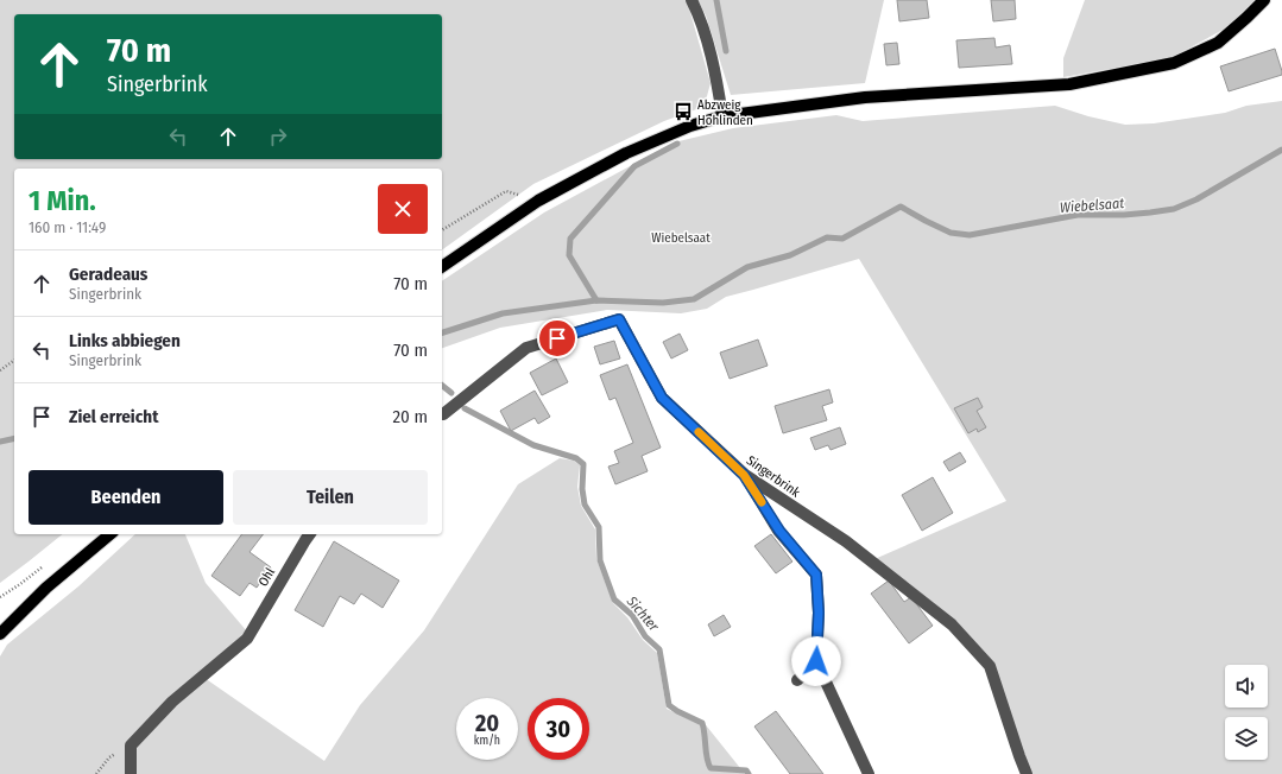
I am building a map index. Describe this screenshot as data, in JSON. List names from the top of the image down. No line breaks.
{"streets":{"street":["Singerbrink","Ohl"]},"water":["Wiebelsaat","Sichter"],"parks":["Wiebelsaat"],"places":{"bus stop":["Abzweig Hohlinden"]},"page":{"turn":["70 m","Singerbrink"],"heading":["1 Min.","160 m · 11:49"],"list":[{"name":"Geradeaus","note":"Singerbrink","value":"70 m"},{"name":"Links abbiegen","note":"Singerbrink","value":"70 m"},{"name":"Ziel erreicht","value":"20 m"}],"buttons":["Beenden","Teilen"],"speed":"20 km/h","limit":"30"}}
